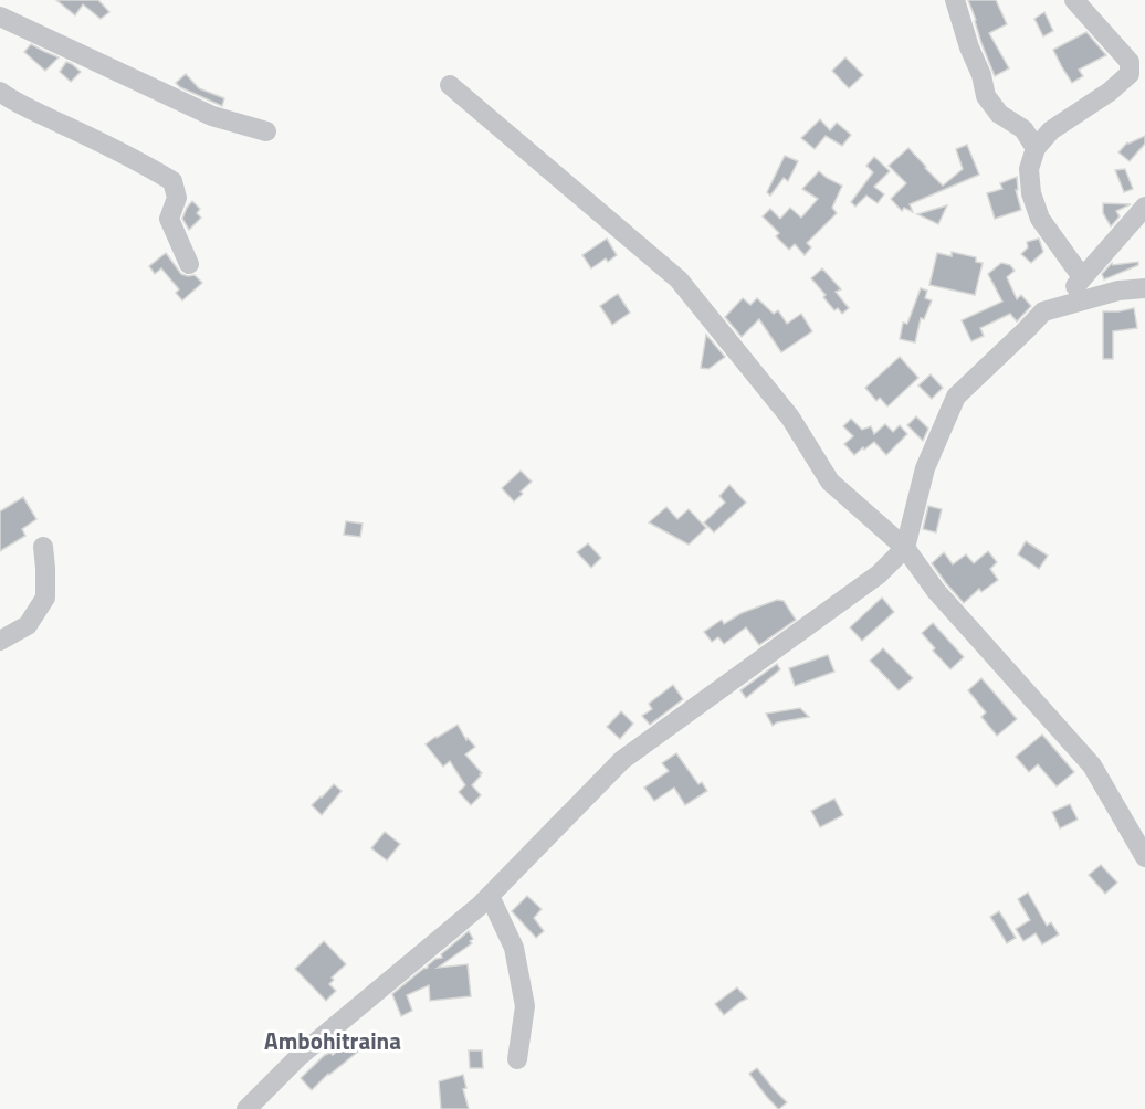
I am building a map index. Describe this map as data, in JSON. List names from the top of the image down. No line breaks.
{"districts":["Ambohitraina"]}
